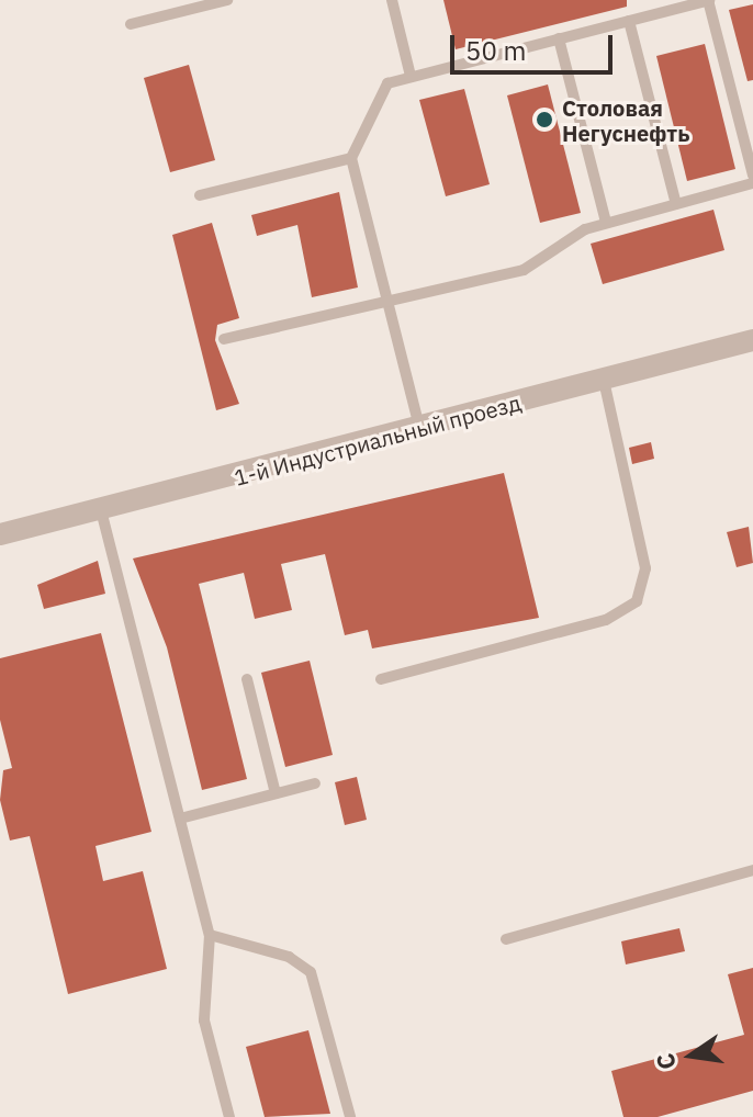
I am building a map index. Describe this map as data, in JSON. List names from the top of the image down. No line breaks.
{"streets":{"street":["1-й Индустриальный проезд"]},"places":["Столовая Негуснефть"],"scale_bar":"50 m","north":"left"}
